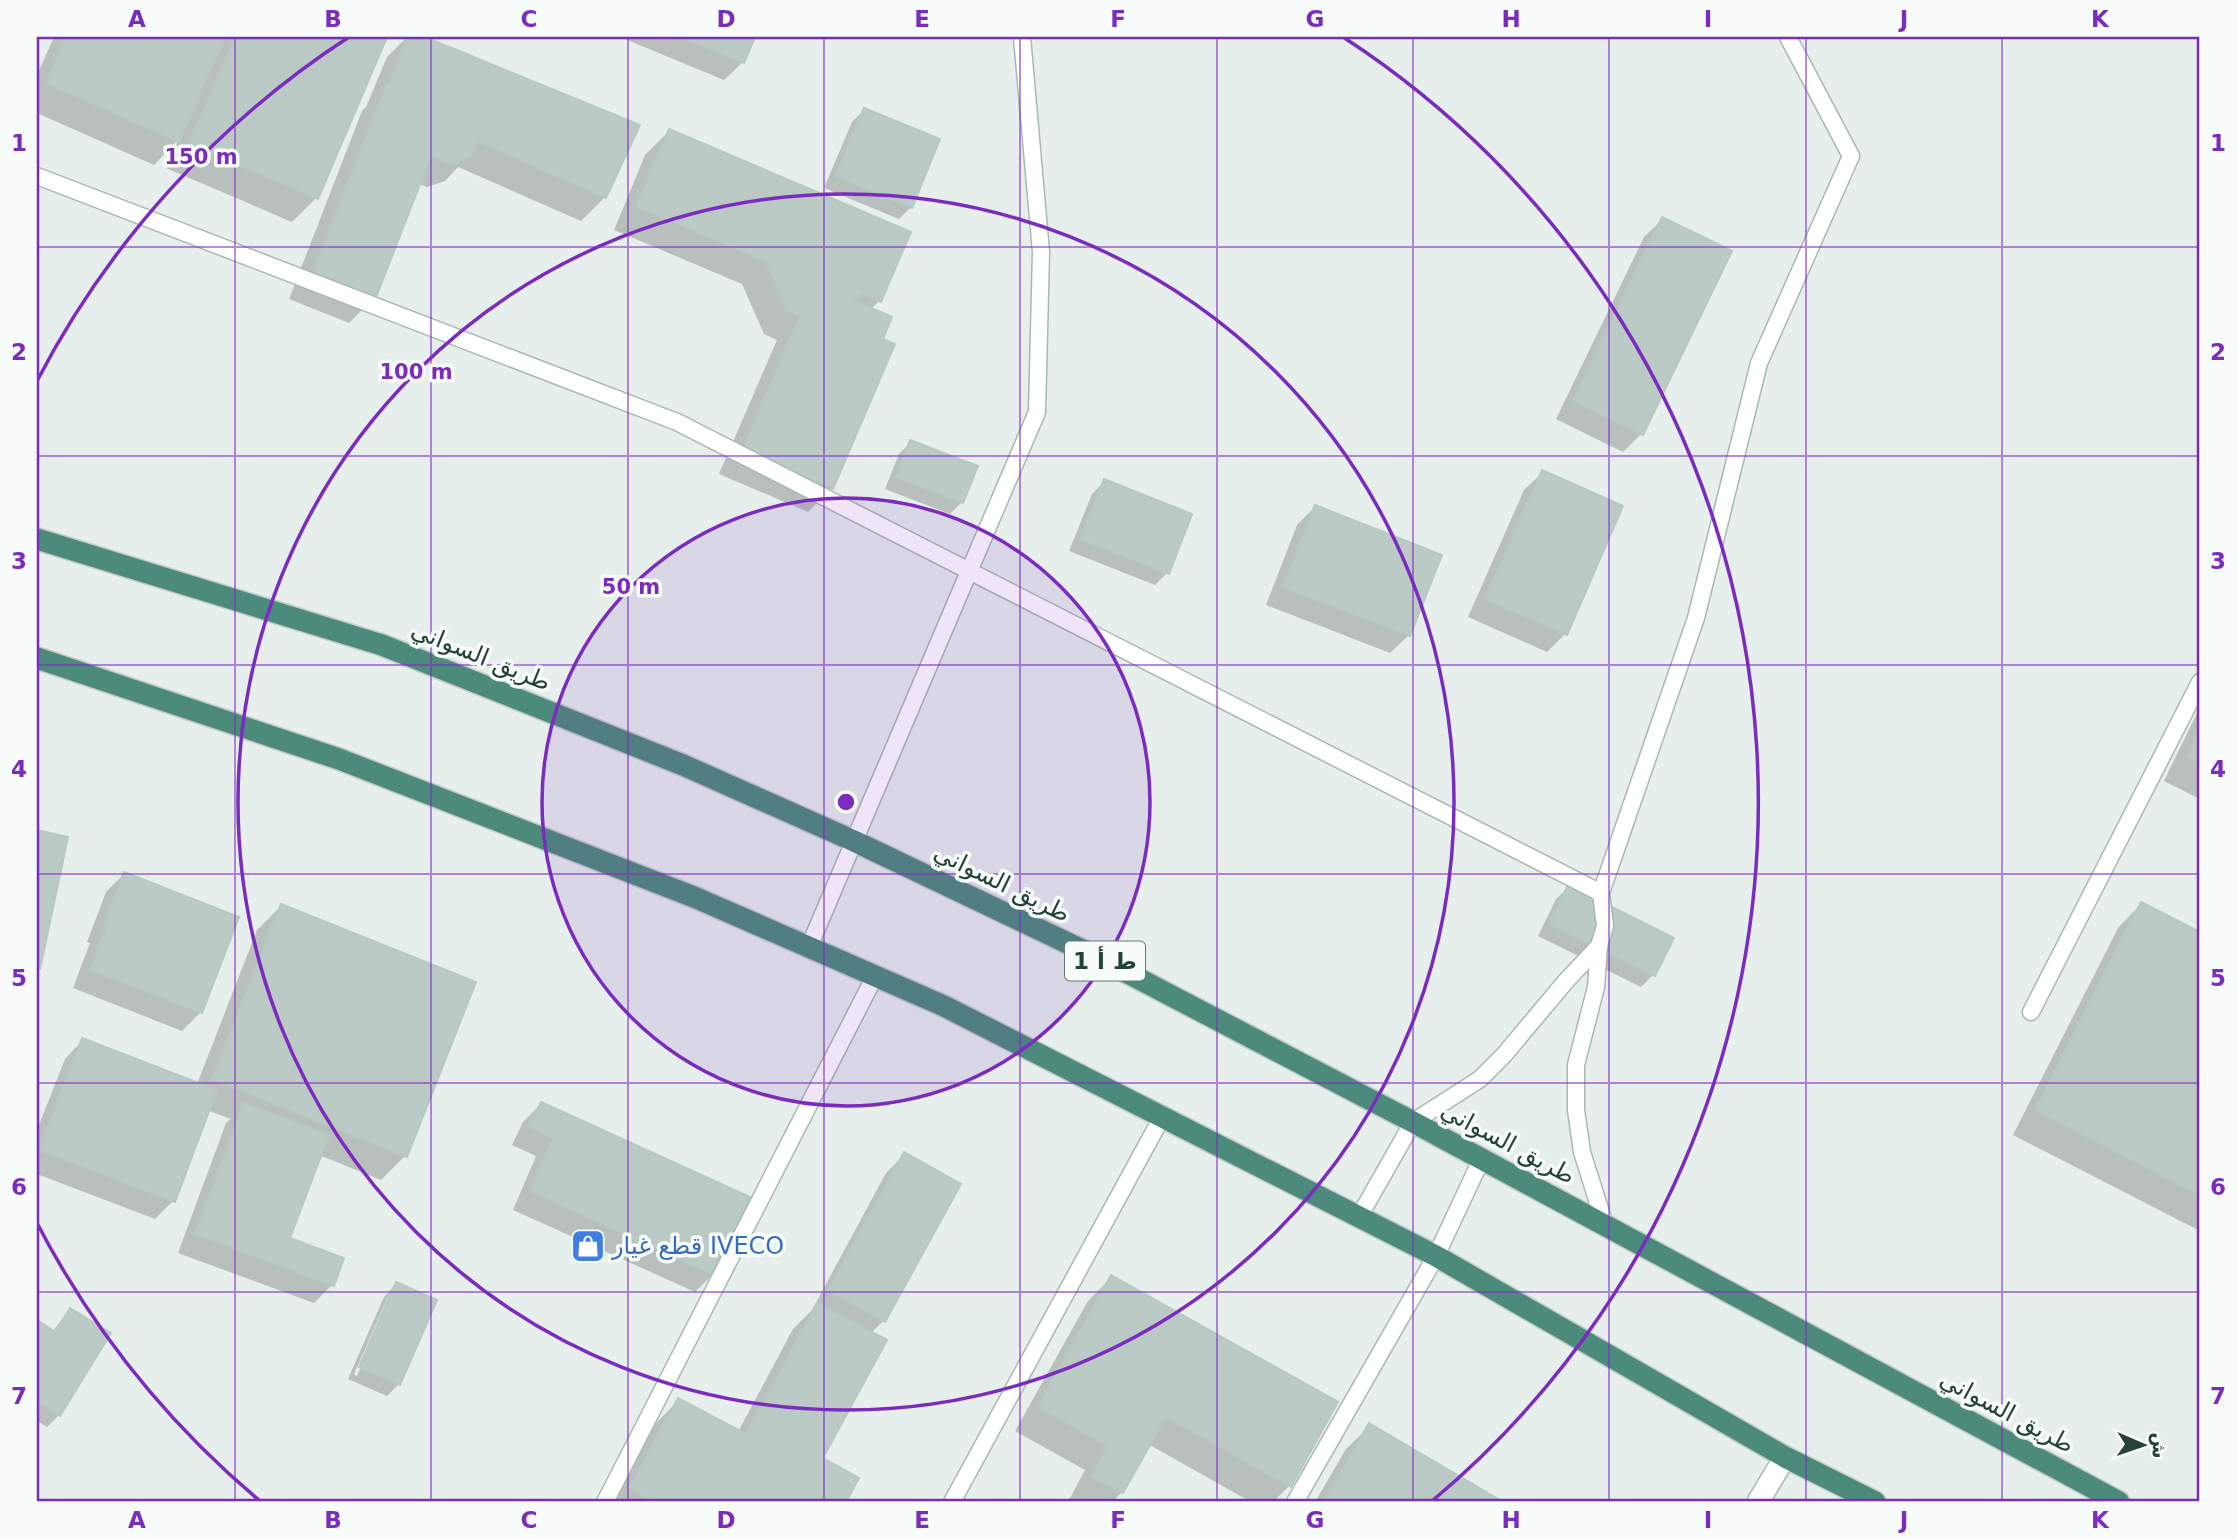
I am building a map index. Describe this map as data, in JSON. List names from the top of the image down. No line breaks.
{"streets":{"highway":["طريق السواني","ط أ 1"]},"places":{"shop":["قطع غيار IVECO"]},"north":"right","grid":{"columns":["A","B","C","D","E","F","G","H","I","J","K"],"rows":["1","2","3","4","5","6","7"]},"rings":["150 m","100 m","50 m"]}
